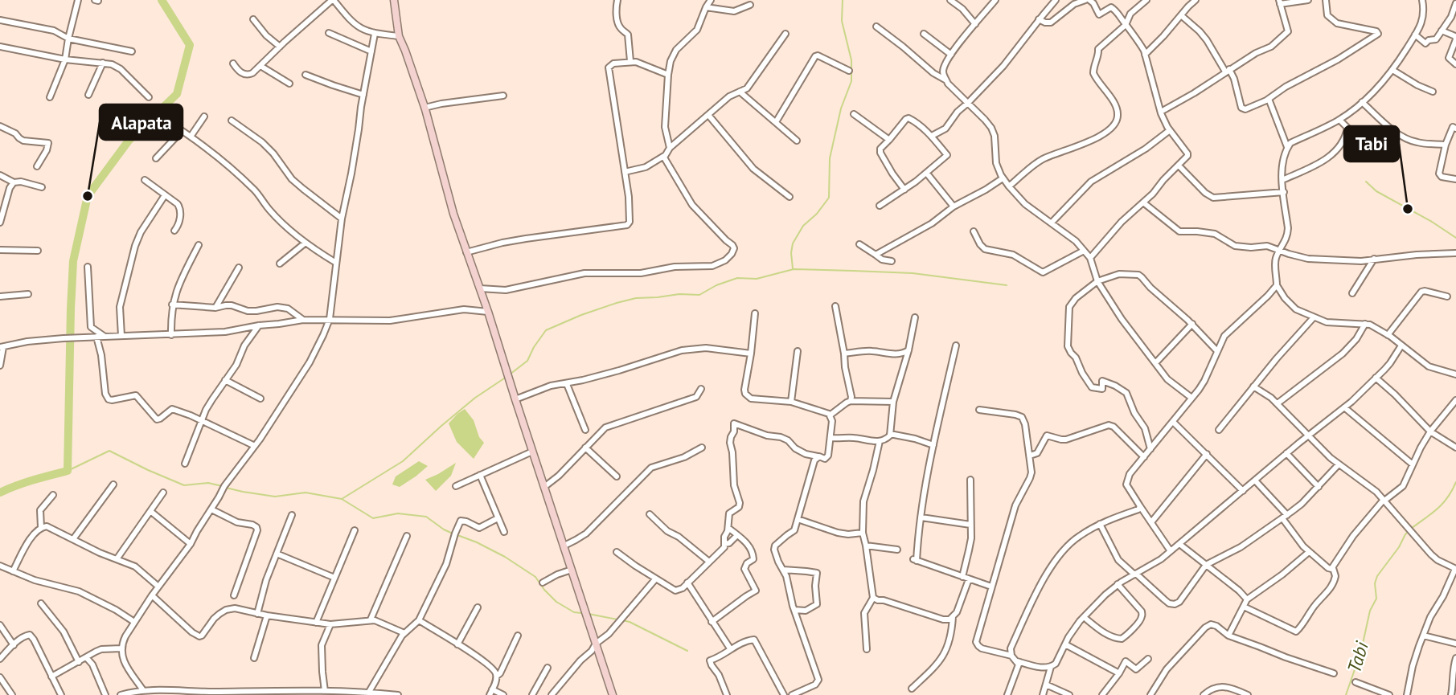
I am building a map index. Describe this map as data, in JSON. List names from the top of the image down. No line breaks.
{"water":["Tabi"],"places":["Alapata","Tabi"]}
